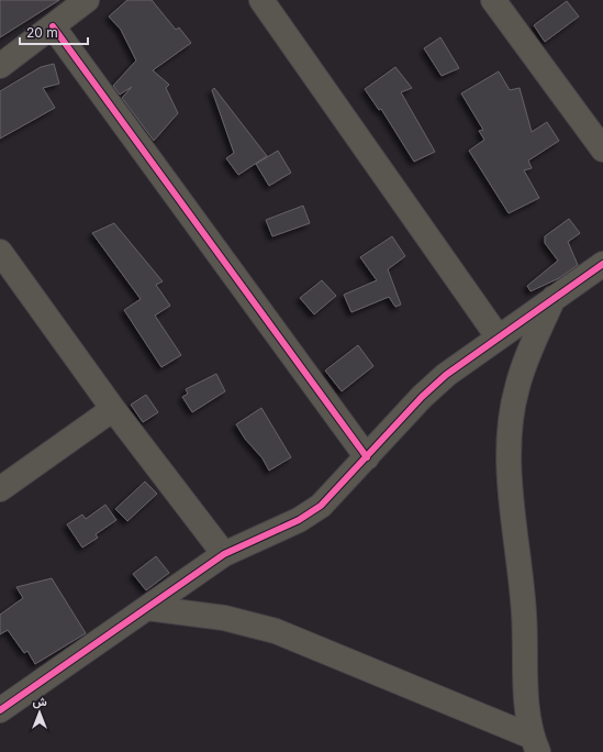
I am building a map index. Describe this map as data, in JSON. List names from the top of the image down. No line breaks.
{"scale_bar":"20 m","north":"top"}
